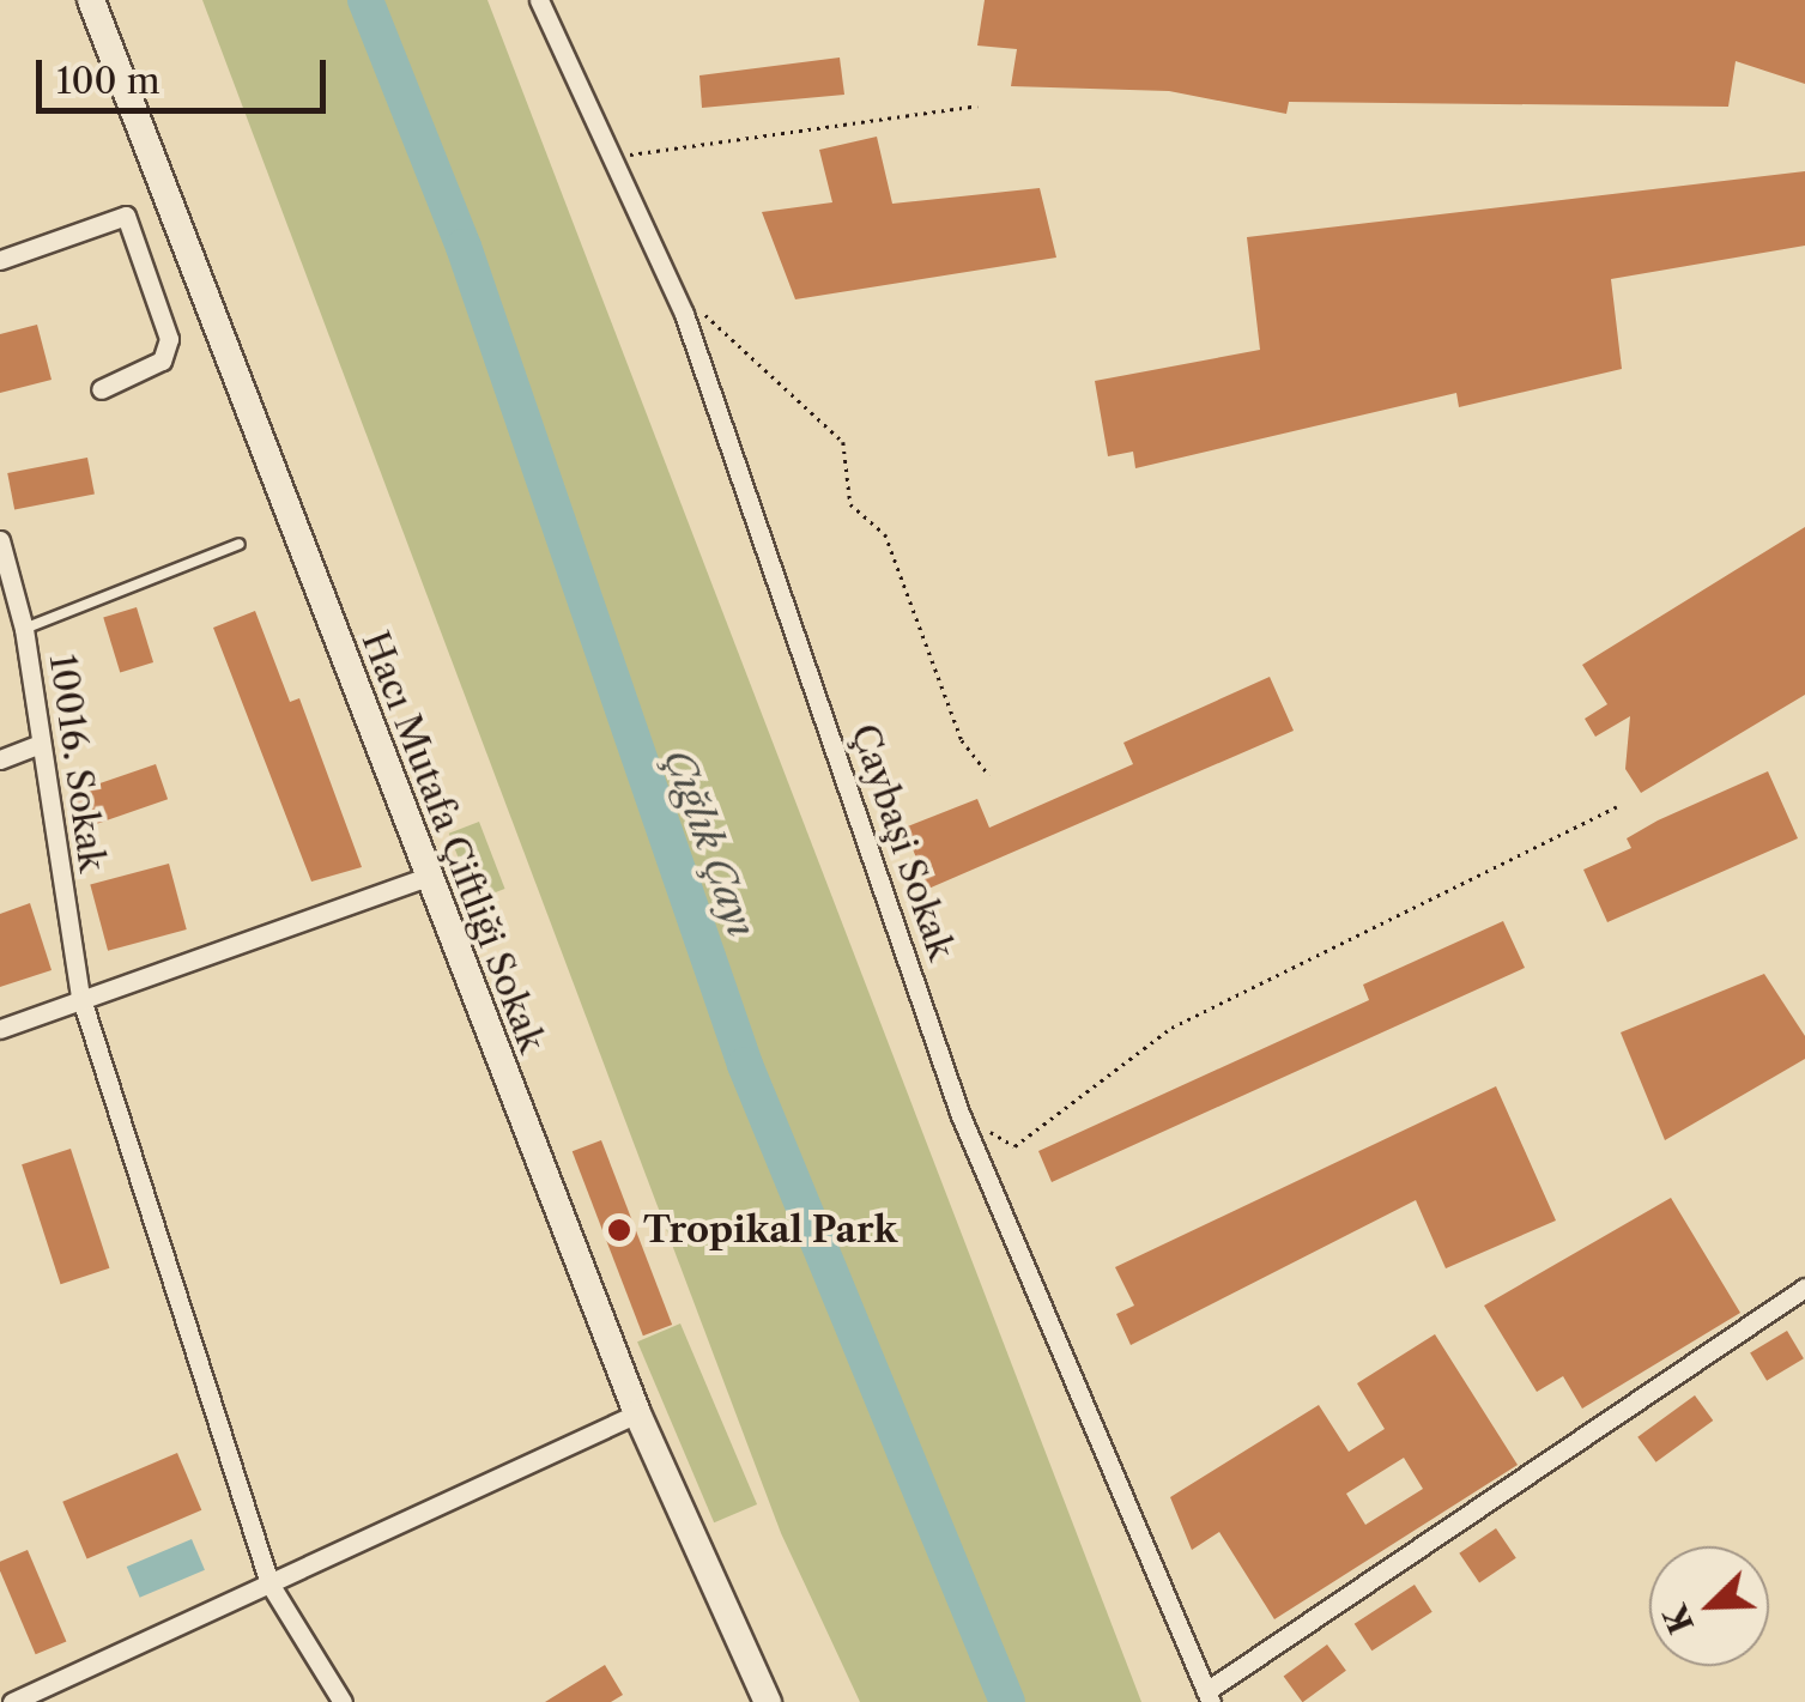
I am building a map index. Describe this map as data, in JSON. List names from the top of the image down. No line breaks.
{"streets":{"street":["10016. Sokak","Hacı Mutafa Çiftliği Sokak","Çaybaşi Sokak"]},"water":["Çığlık Çayı"],"places":["Tropikal Park"],"scale_bar":"100 m","north":"bottom left"}
